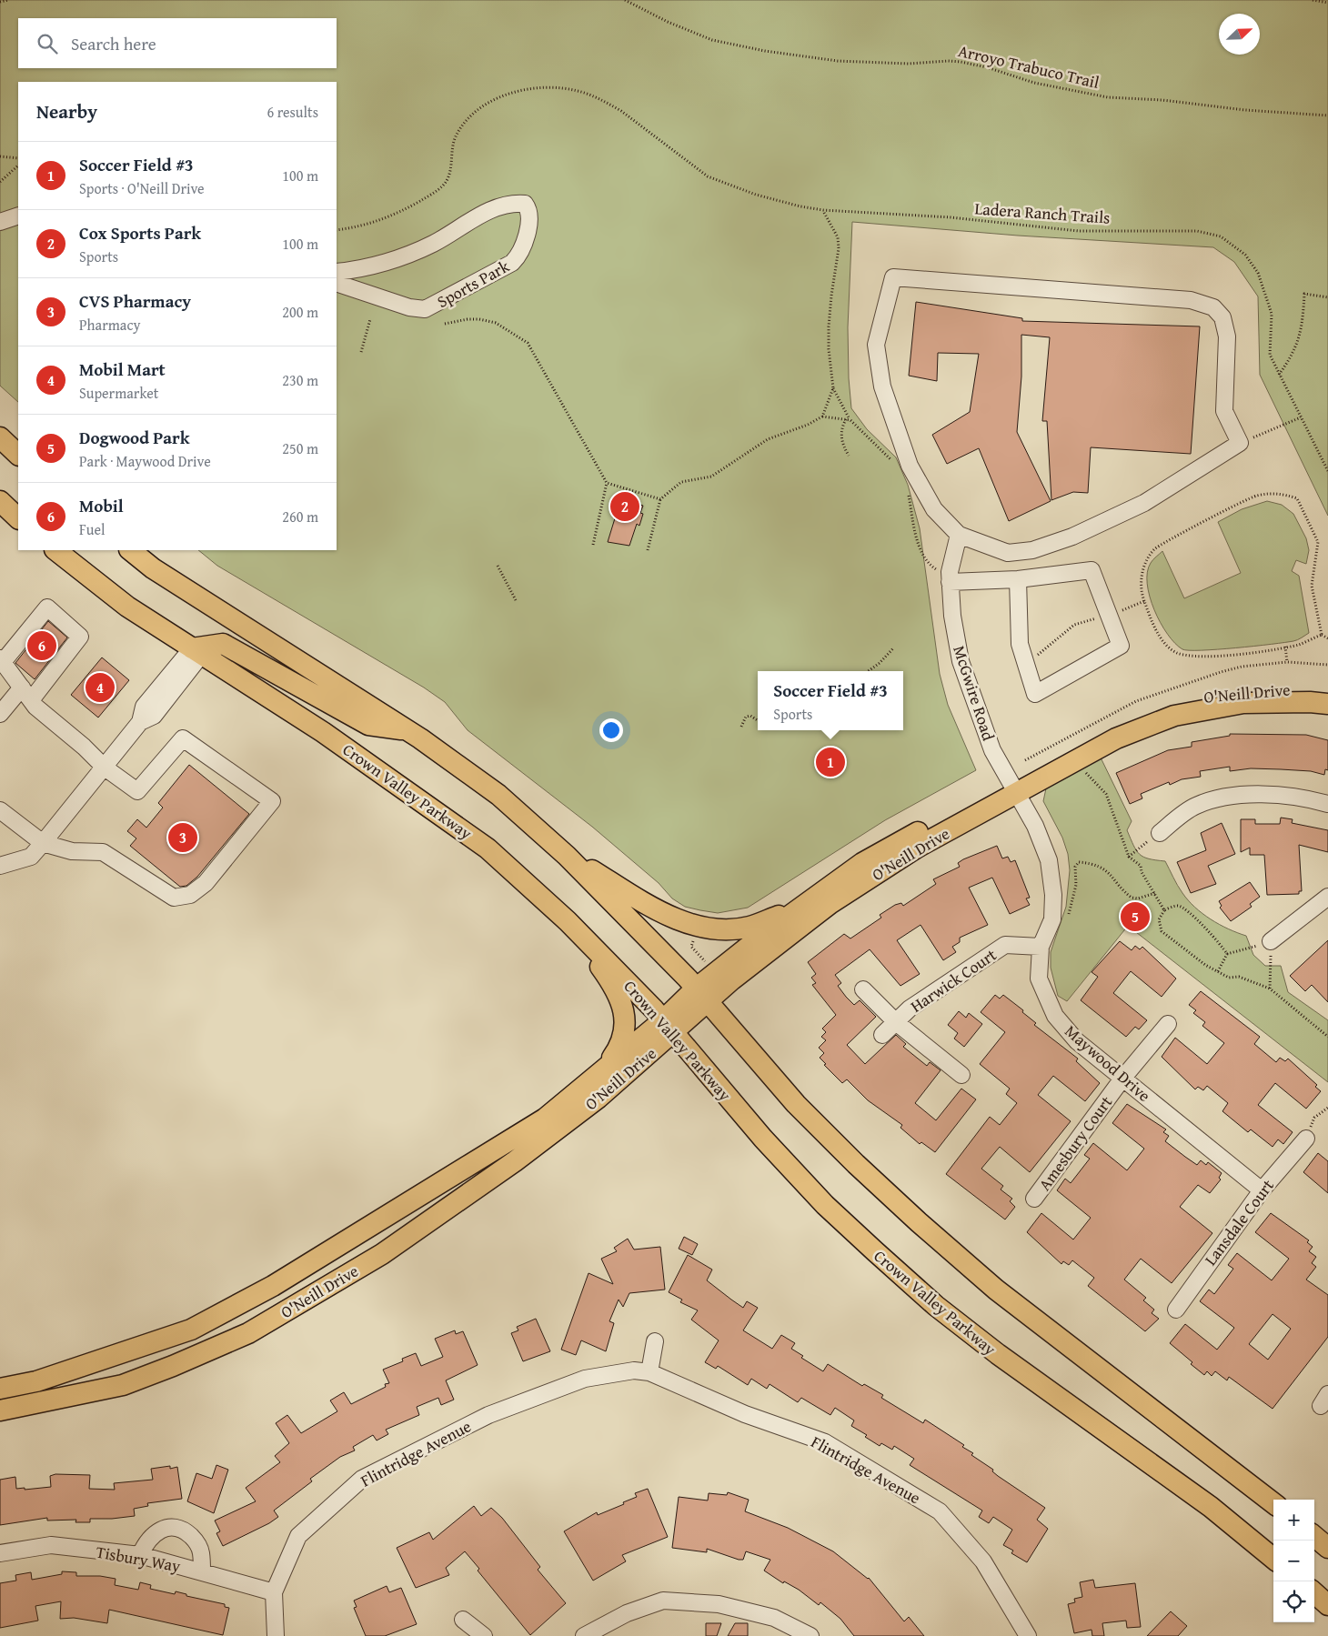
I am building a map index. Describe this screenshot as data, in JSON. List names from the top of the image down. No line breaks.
{"streets":{"main road":["O'Neill Drive","Crown Valley Parkway"],"street":["Sports Park","McGwire Road","Harwick Court","Maywood Drive","Amesbury Court","Lansdale Court","Flintridge Avenue","Tisbury Way"],"path":["Arroyo Trabuco Trail","Ladera Ranch Trails"]},"crossings":[["McGwire Road","O'Neill Drive"],["McGwire Road","Maywood Drive"],["O'Neill Drive","Crown Valley Parkway"],["O'Neill Drive","Maywood Drive"],["Harwick Court","Maywood Drive"],["Maywood Drive","Amesbury Court"],["Maywood Drive","Lansdale Court"],["Flintridge Avenue","Tisbury Way"]],"north":"top right","page":{"search":"Search here","heading":["Nearby","6 results"],"list":[{"mark":"1","name":"Soccer Field #3","note":"Sports · O'Neill Drive","value":"100 m"},{"mark":"2","name":"Cox Sports Park","note":"Sports","value":"100 m"},{"mark":"3","name":"CVS Pharmacy","note":"Pharmacy","value":"200 m"},{"mark":"4","name":"Mobil Mart","note":"Supermarket","value":"230 m"},{"mark":"5","name":"Dogwood Park","note":"Park · Maywood Drive","value":"250 m"},{"mark":"6","name":"Mobil","note":"Fuel","value":"260 m"}],"pins":["2","6","4","1","3","5"],"popup":["Soccer Field #3","Sports"],"map_buttons":["+","−"]}}
